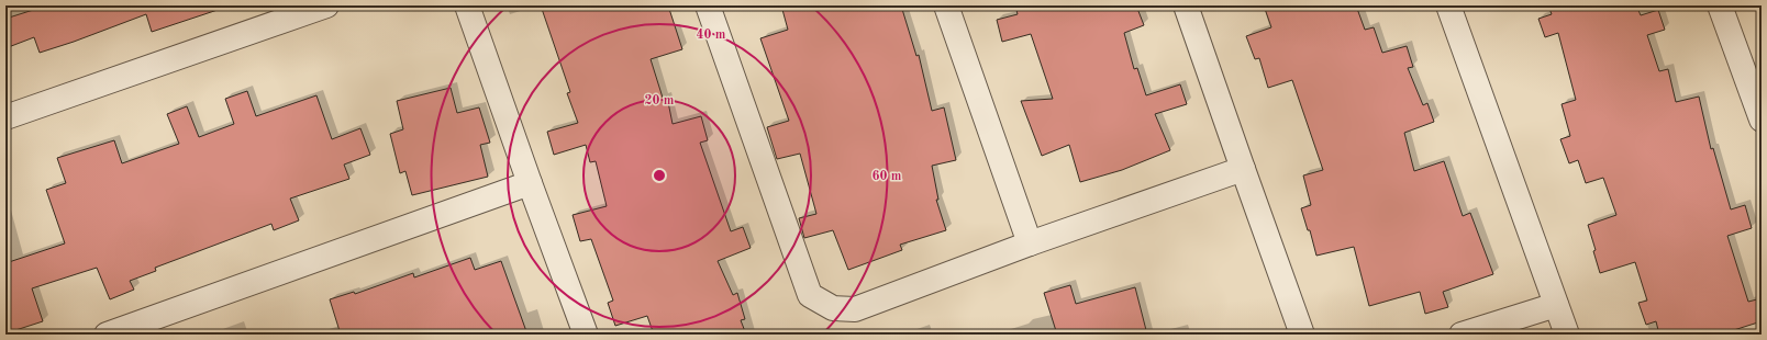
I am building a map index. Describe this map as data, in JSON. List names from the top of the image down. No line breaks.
{"rings":["40 m","20 m","60 m"]}
